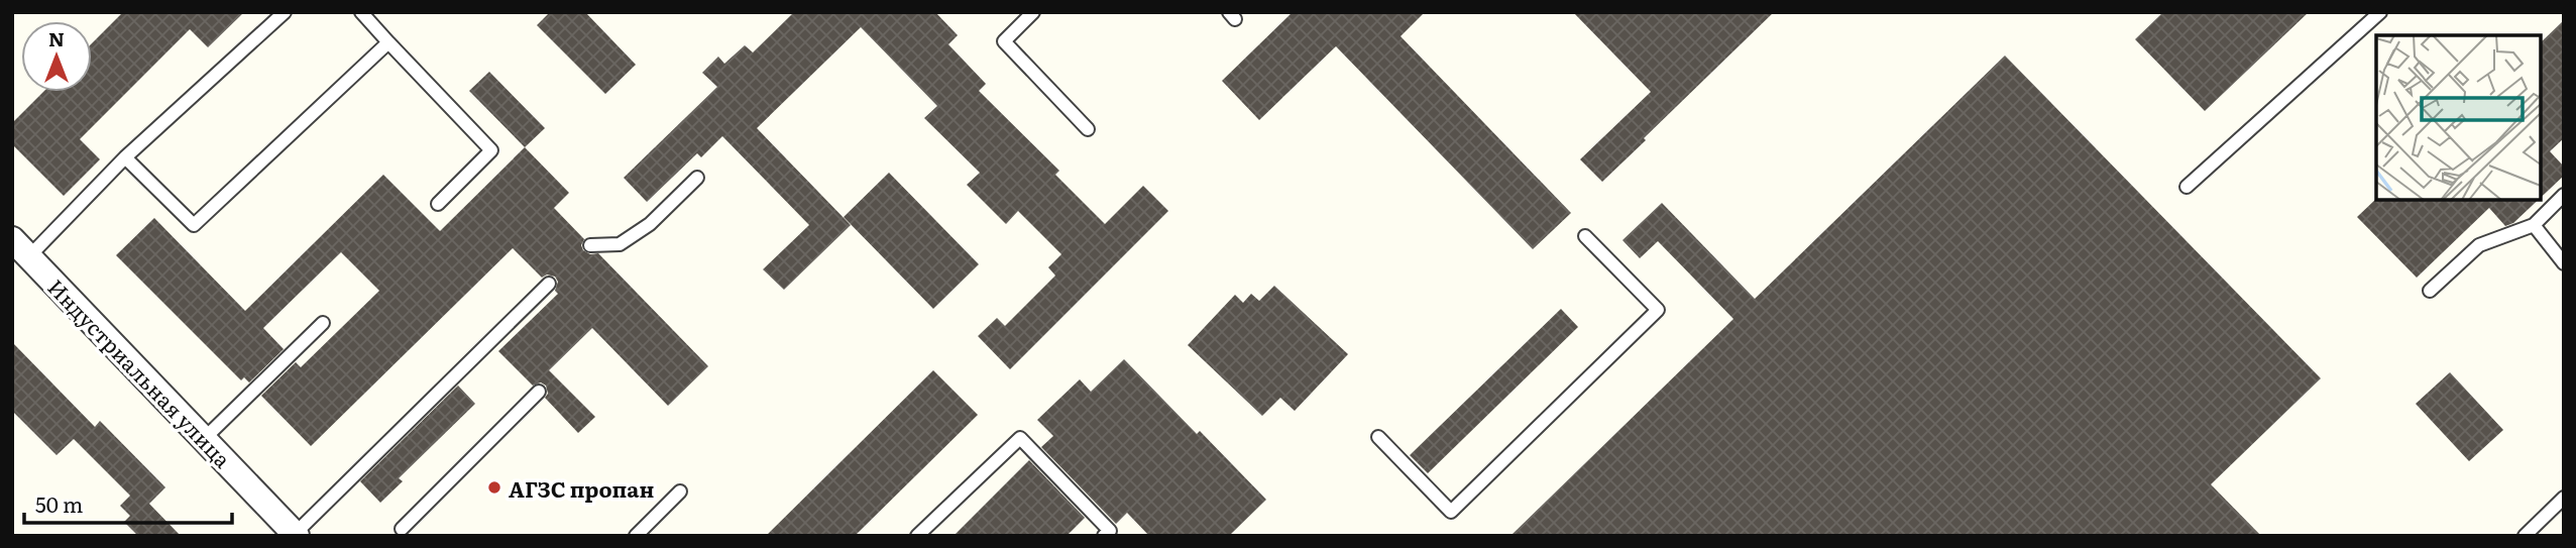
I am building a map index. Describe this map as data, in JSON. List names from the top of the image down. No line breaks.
{"streets":{"street":["Индустриальная улица"]},"places":["АГЗС пропан"],"scale_bar":"50 m","north":"top"}
